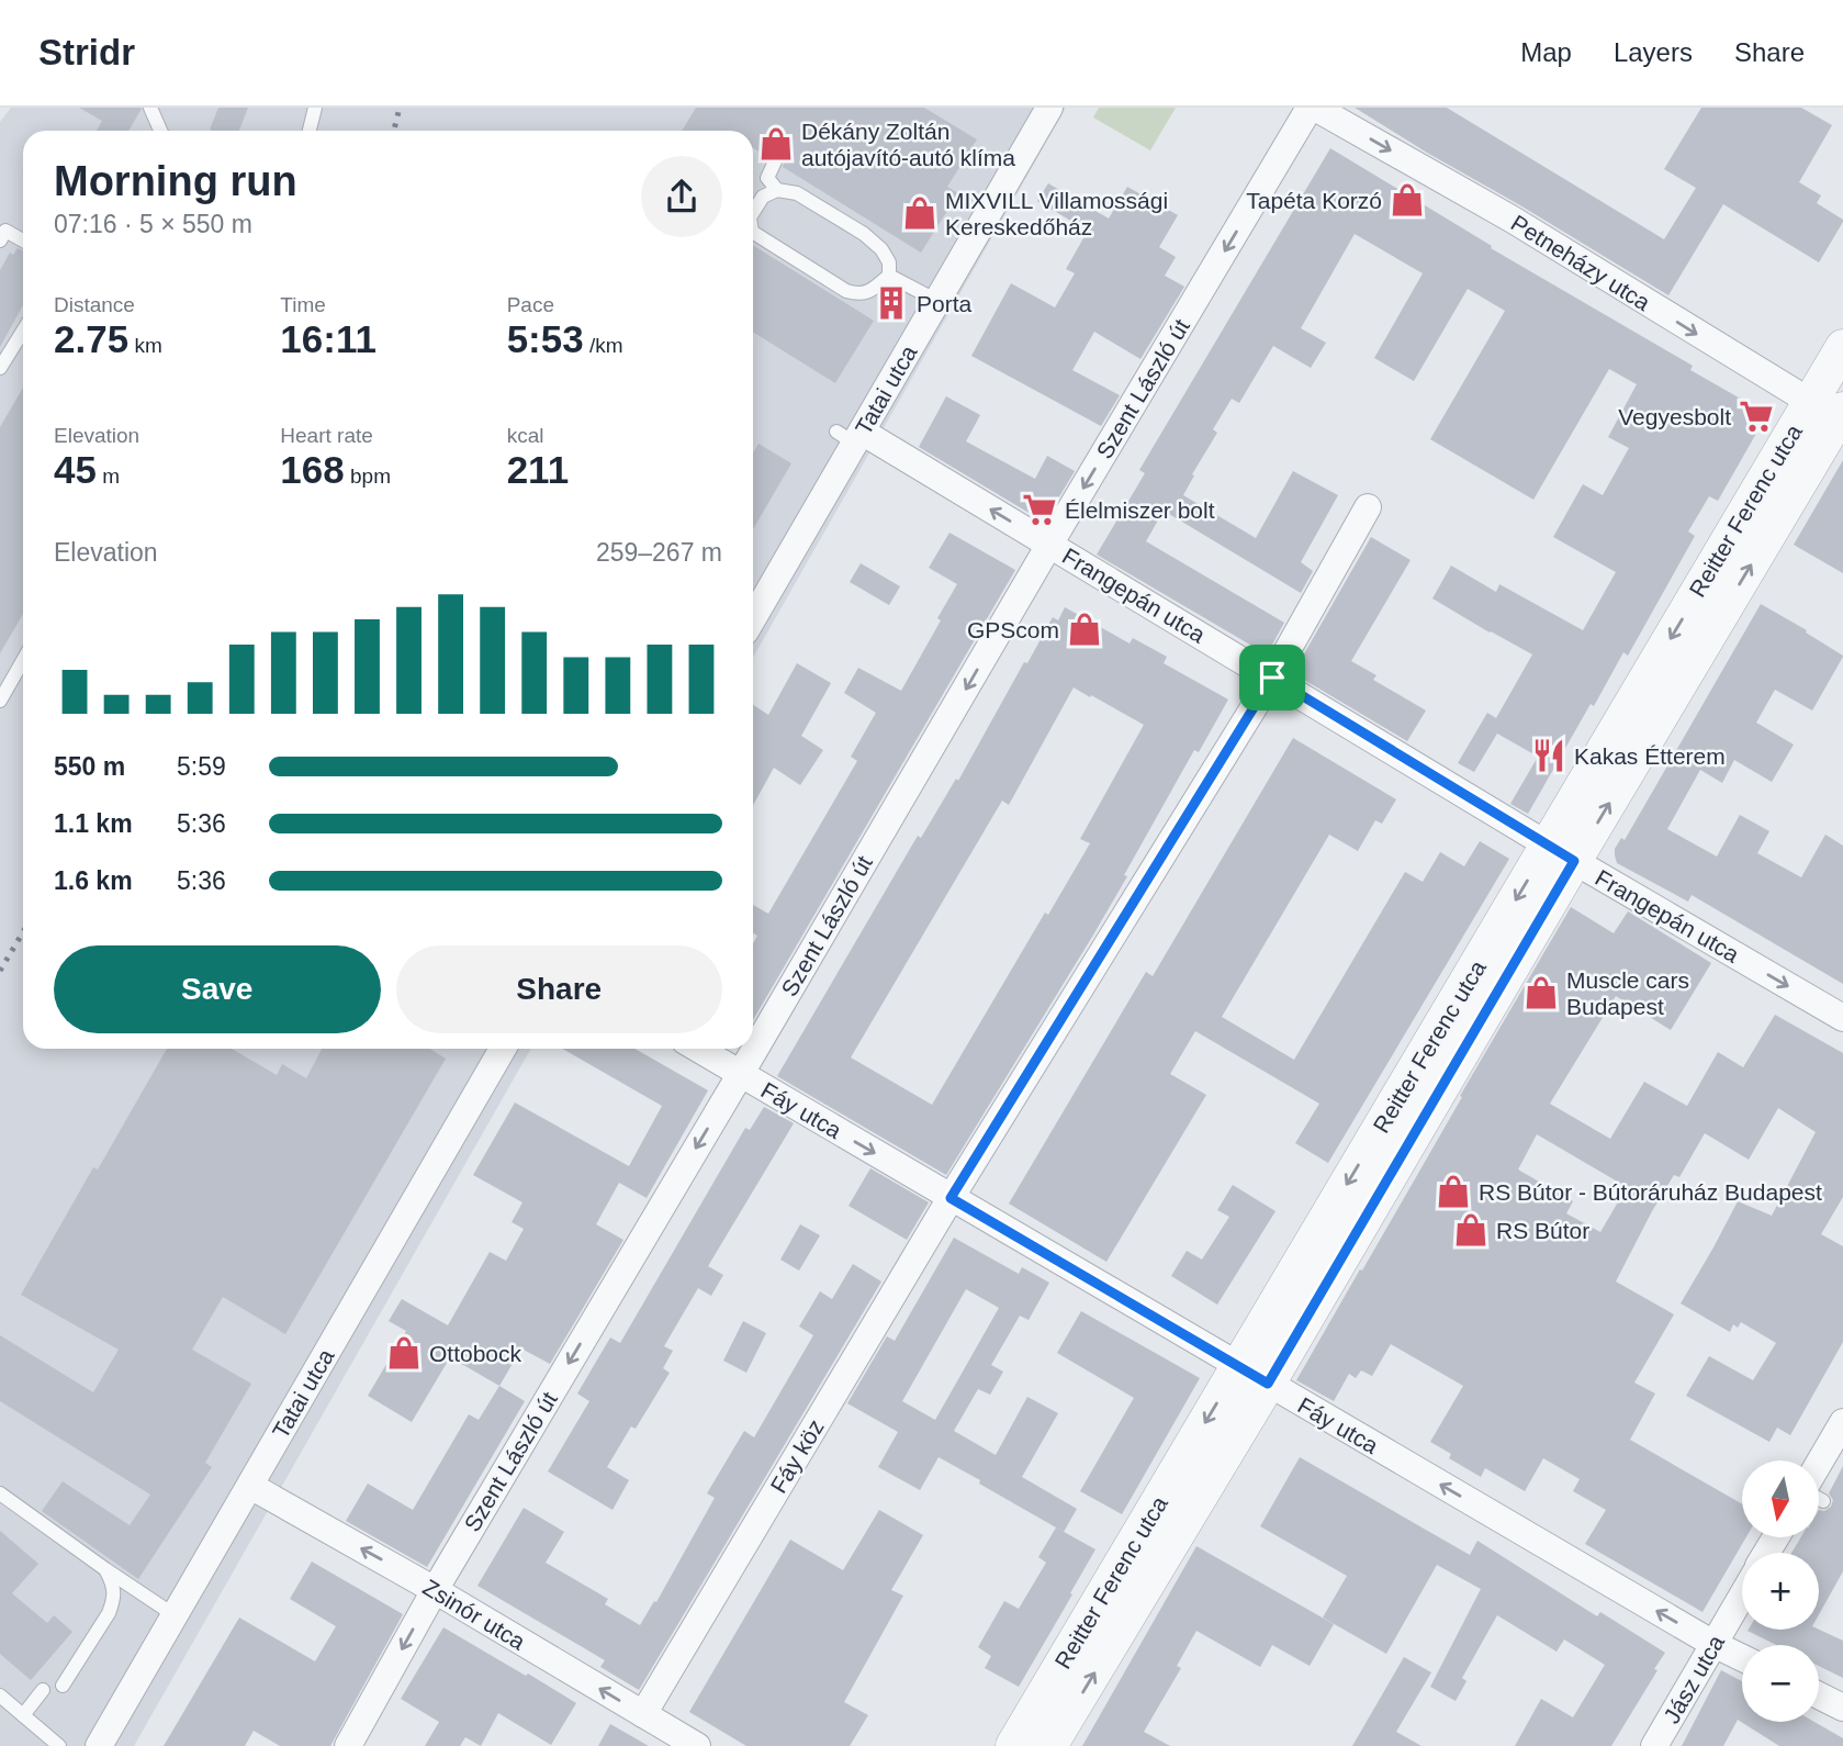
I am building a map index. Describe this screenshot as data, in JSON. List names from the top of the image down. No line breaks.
{"streets":{"street":["Petneházy utca","Szent László út","Tatai utca","Reitter Ferenc utca","Frangepán utca","Fáy utca","Fáy köz","Zsinór utca","Jász utca"]},"crossings":[["Petneházy utca","Szent László út"],["Petneházy utca","Reitter Ferenc utca"],["Szent László út","Frangepán utca"],["Szent László út","Fáy utca"],["Szent László út","Zsinór utca"],["Tatai utca","Frangepán utca"],["Tatai utca","Zsinór utca"],["Reitter Ferenc utca","Frangepán utca"],["Reitter Ferenc utca","Fáy utca"],["Frangepán utca","Fáy köz"],["Fáy utca","Fáy köz"],["Fáy utca","Jász utca"],["Fáy köz","Zsinór utca"]],"one_way":["Petneházy utca","Szent László út","Zsinór utca"],"places":{"shop":["Dékány Zoltán autójavító-autó klíma","Tapéta Korzó","MIXVILL Villamossági Kereskedőház","GPScom","Muscle cars Budapest","RS Bútor - Bútoráruház Budapest","RS Bútor","Ottobock"],"building":["Porta"],"supermarket":["Vegyesbolt","Élelmiszer bolt"],"restaurant":["Kakas Étterem"]},"north":"bottom","page":{"header":"Stridr","nav":["Map","Layers","Share"],"heading":["Morning run","07:16 · 5 × 550 m"],"stats":[["Distance","2.75 km"],["Time","16:11"],["Pace","5:53 /km"],["Elevation","45 m"],["Heart rate","168 bpm"],["kcal","211"]],"chart":["Elevation","259–267 m"],"list":[{"name":"550 m","note":"5:59"},{"name":"1.1 km","note":"5:36"},{"name":"1.6 km","note":"5:36"}],"buttons":["Save","Share"],"map_buttons":["+","−"]}}
